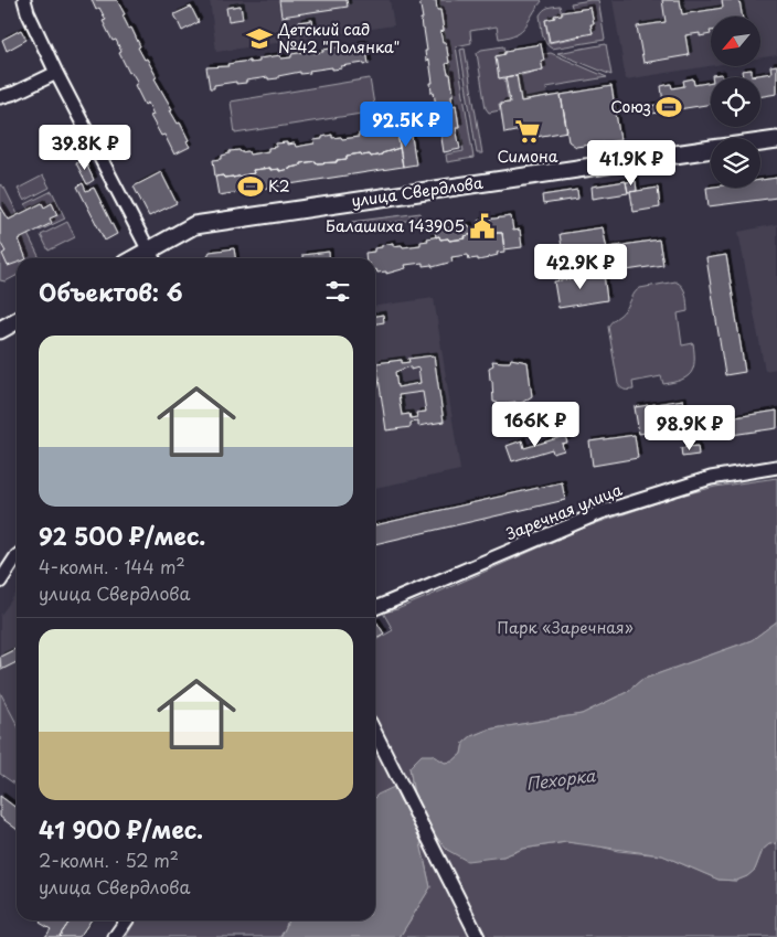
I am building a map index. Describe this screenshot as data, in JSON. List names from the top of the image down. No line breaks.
{"streets":{"main road":["улица Свердлова"],"street":["Заречная улица"]},"water":["Пехорка"],"parks":["Парк «Заречная»"],"places":{"school or university":["Детский сад №42 \"Полянка\""],"sports":["Союз","К2"],"supermarket":["Симона"],"public building":["Балашиха 143905"]},"north":"bottom left","page":{"price":["92.5K ₽","39.8K ₽","41.9K ₽","42.9K ₽","166K ₽","98.9K ₽"],"heading":"Объектов: 6","list":[{"name":"92 500 ₽/мес.","note":"4-комн. · 144 m² · улица Свердлова"},{"name":"41 900 ₽/мес.","note":"2-комн. · 52 m² · улица Свердлова"}]}}
